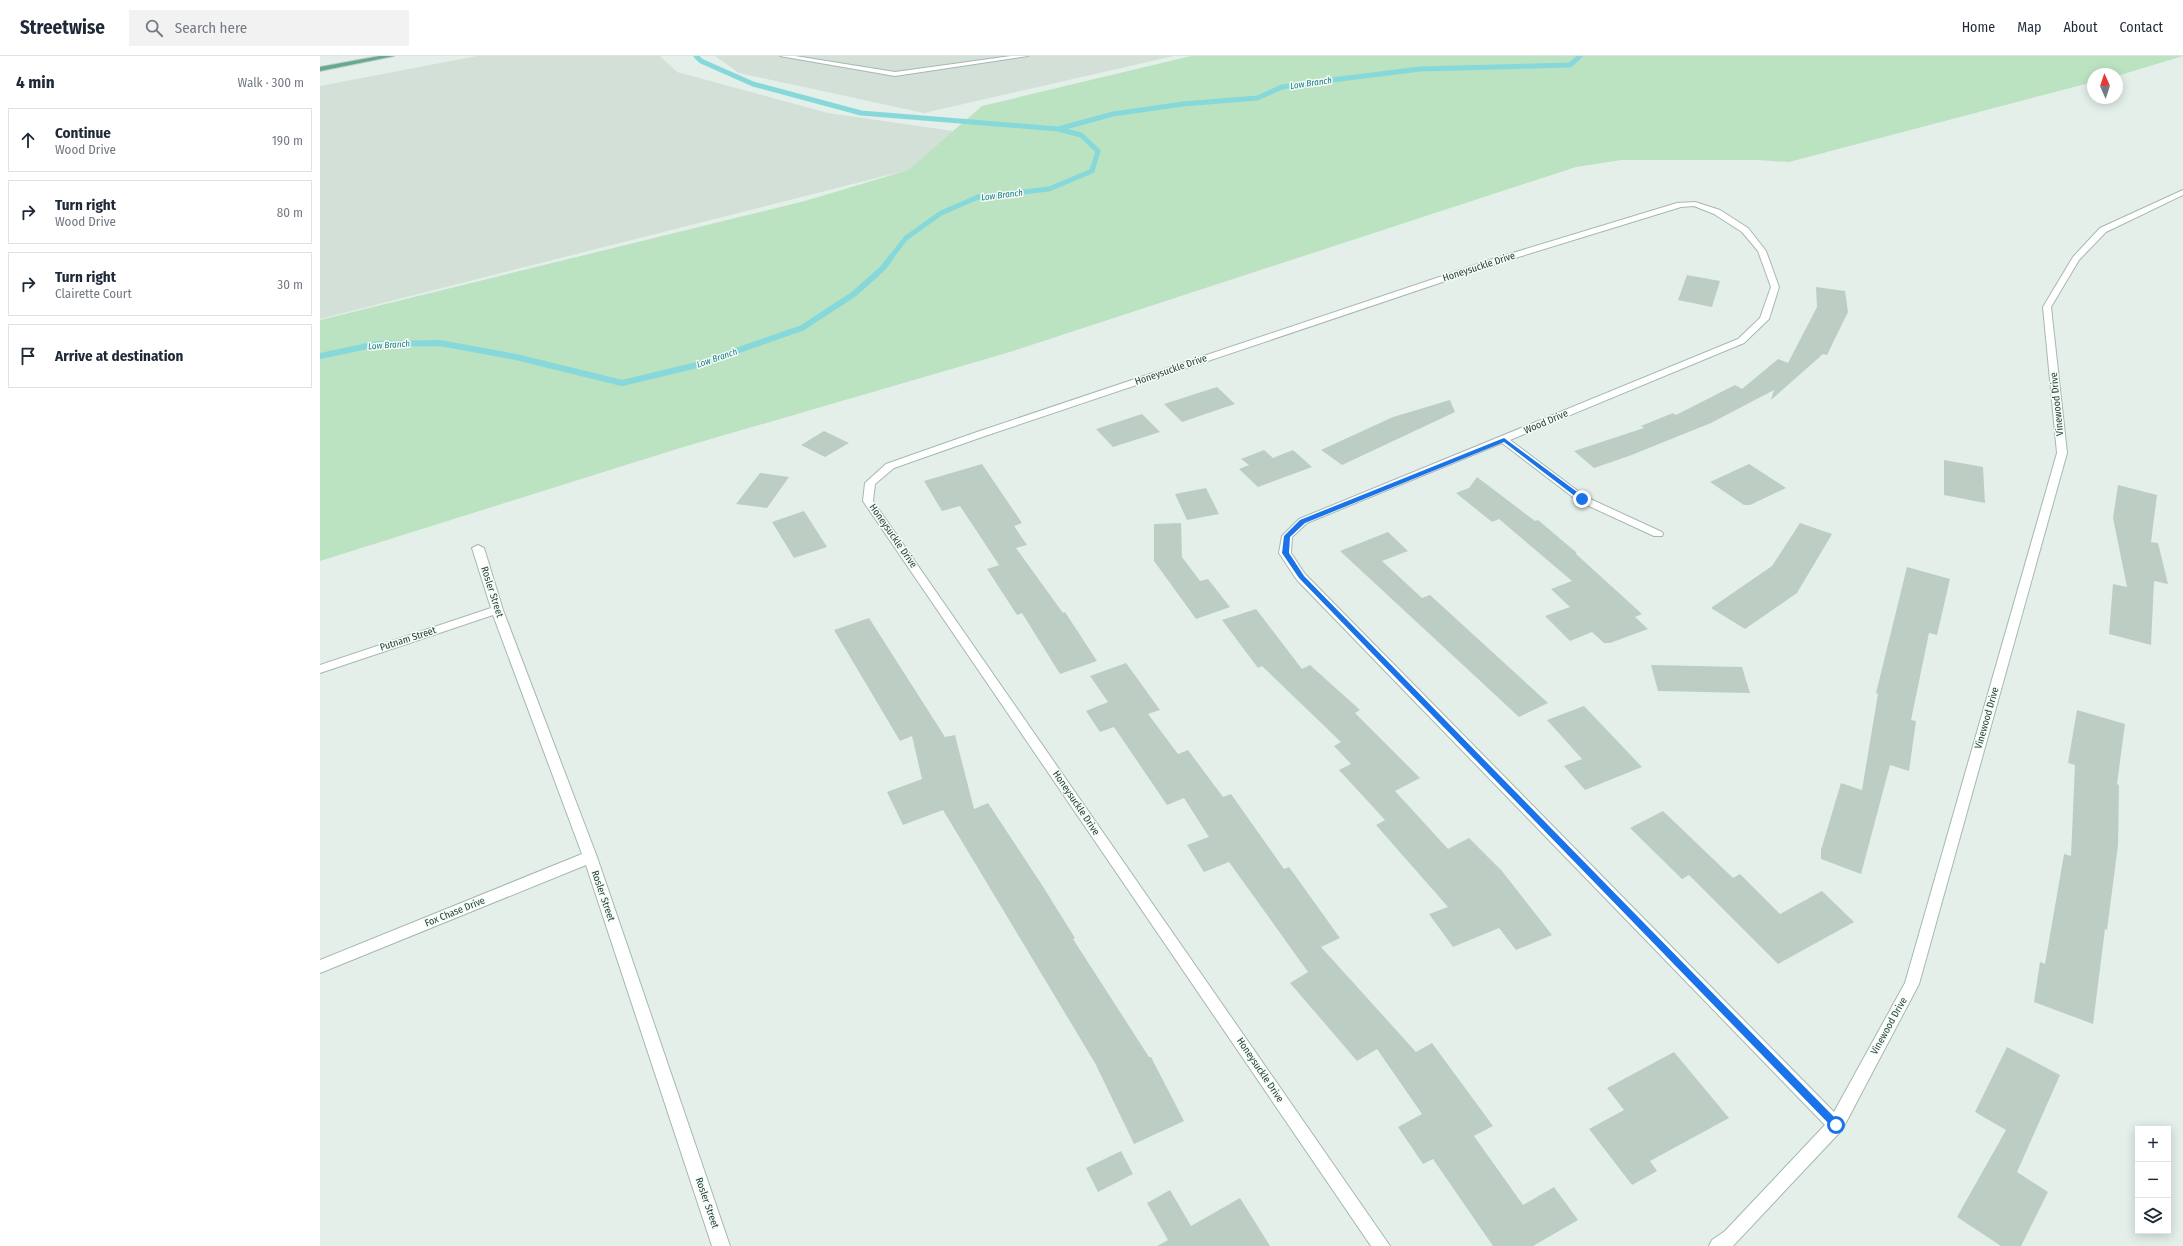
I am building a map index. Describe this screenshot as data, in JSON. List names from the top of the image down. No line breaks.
{"streets":{"street":["Honeysuckle Drive","Vinewood Drive","Wood Drive","Rosler Street","Putnam Street","Fox Chase Drive"]},"crossings":[["Honeysuckle Drive","Wood Drive"],["Vinewood Drive","Wood Drive"],["Rosler Street","Putnam Street"],["Rosler Street","Fox Chase Drive"]],"water":["Low Branch"],"north":"top","page":{"header":"Streetwise","search":"Search here","nav":["Home","Map","About","Contact"],"heading":["4 min","Walk · 300 m"],"list":[["Continue","Wood Drive","190 m"],["Turn right","Wood Drive","80 m"],["Turn right","Clairette Court","30 m"],"Arrive at destination"],"map_buttons":["+","−"]}}
